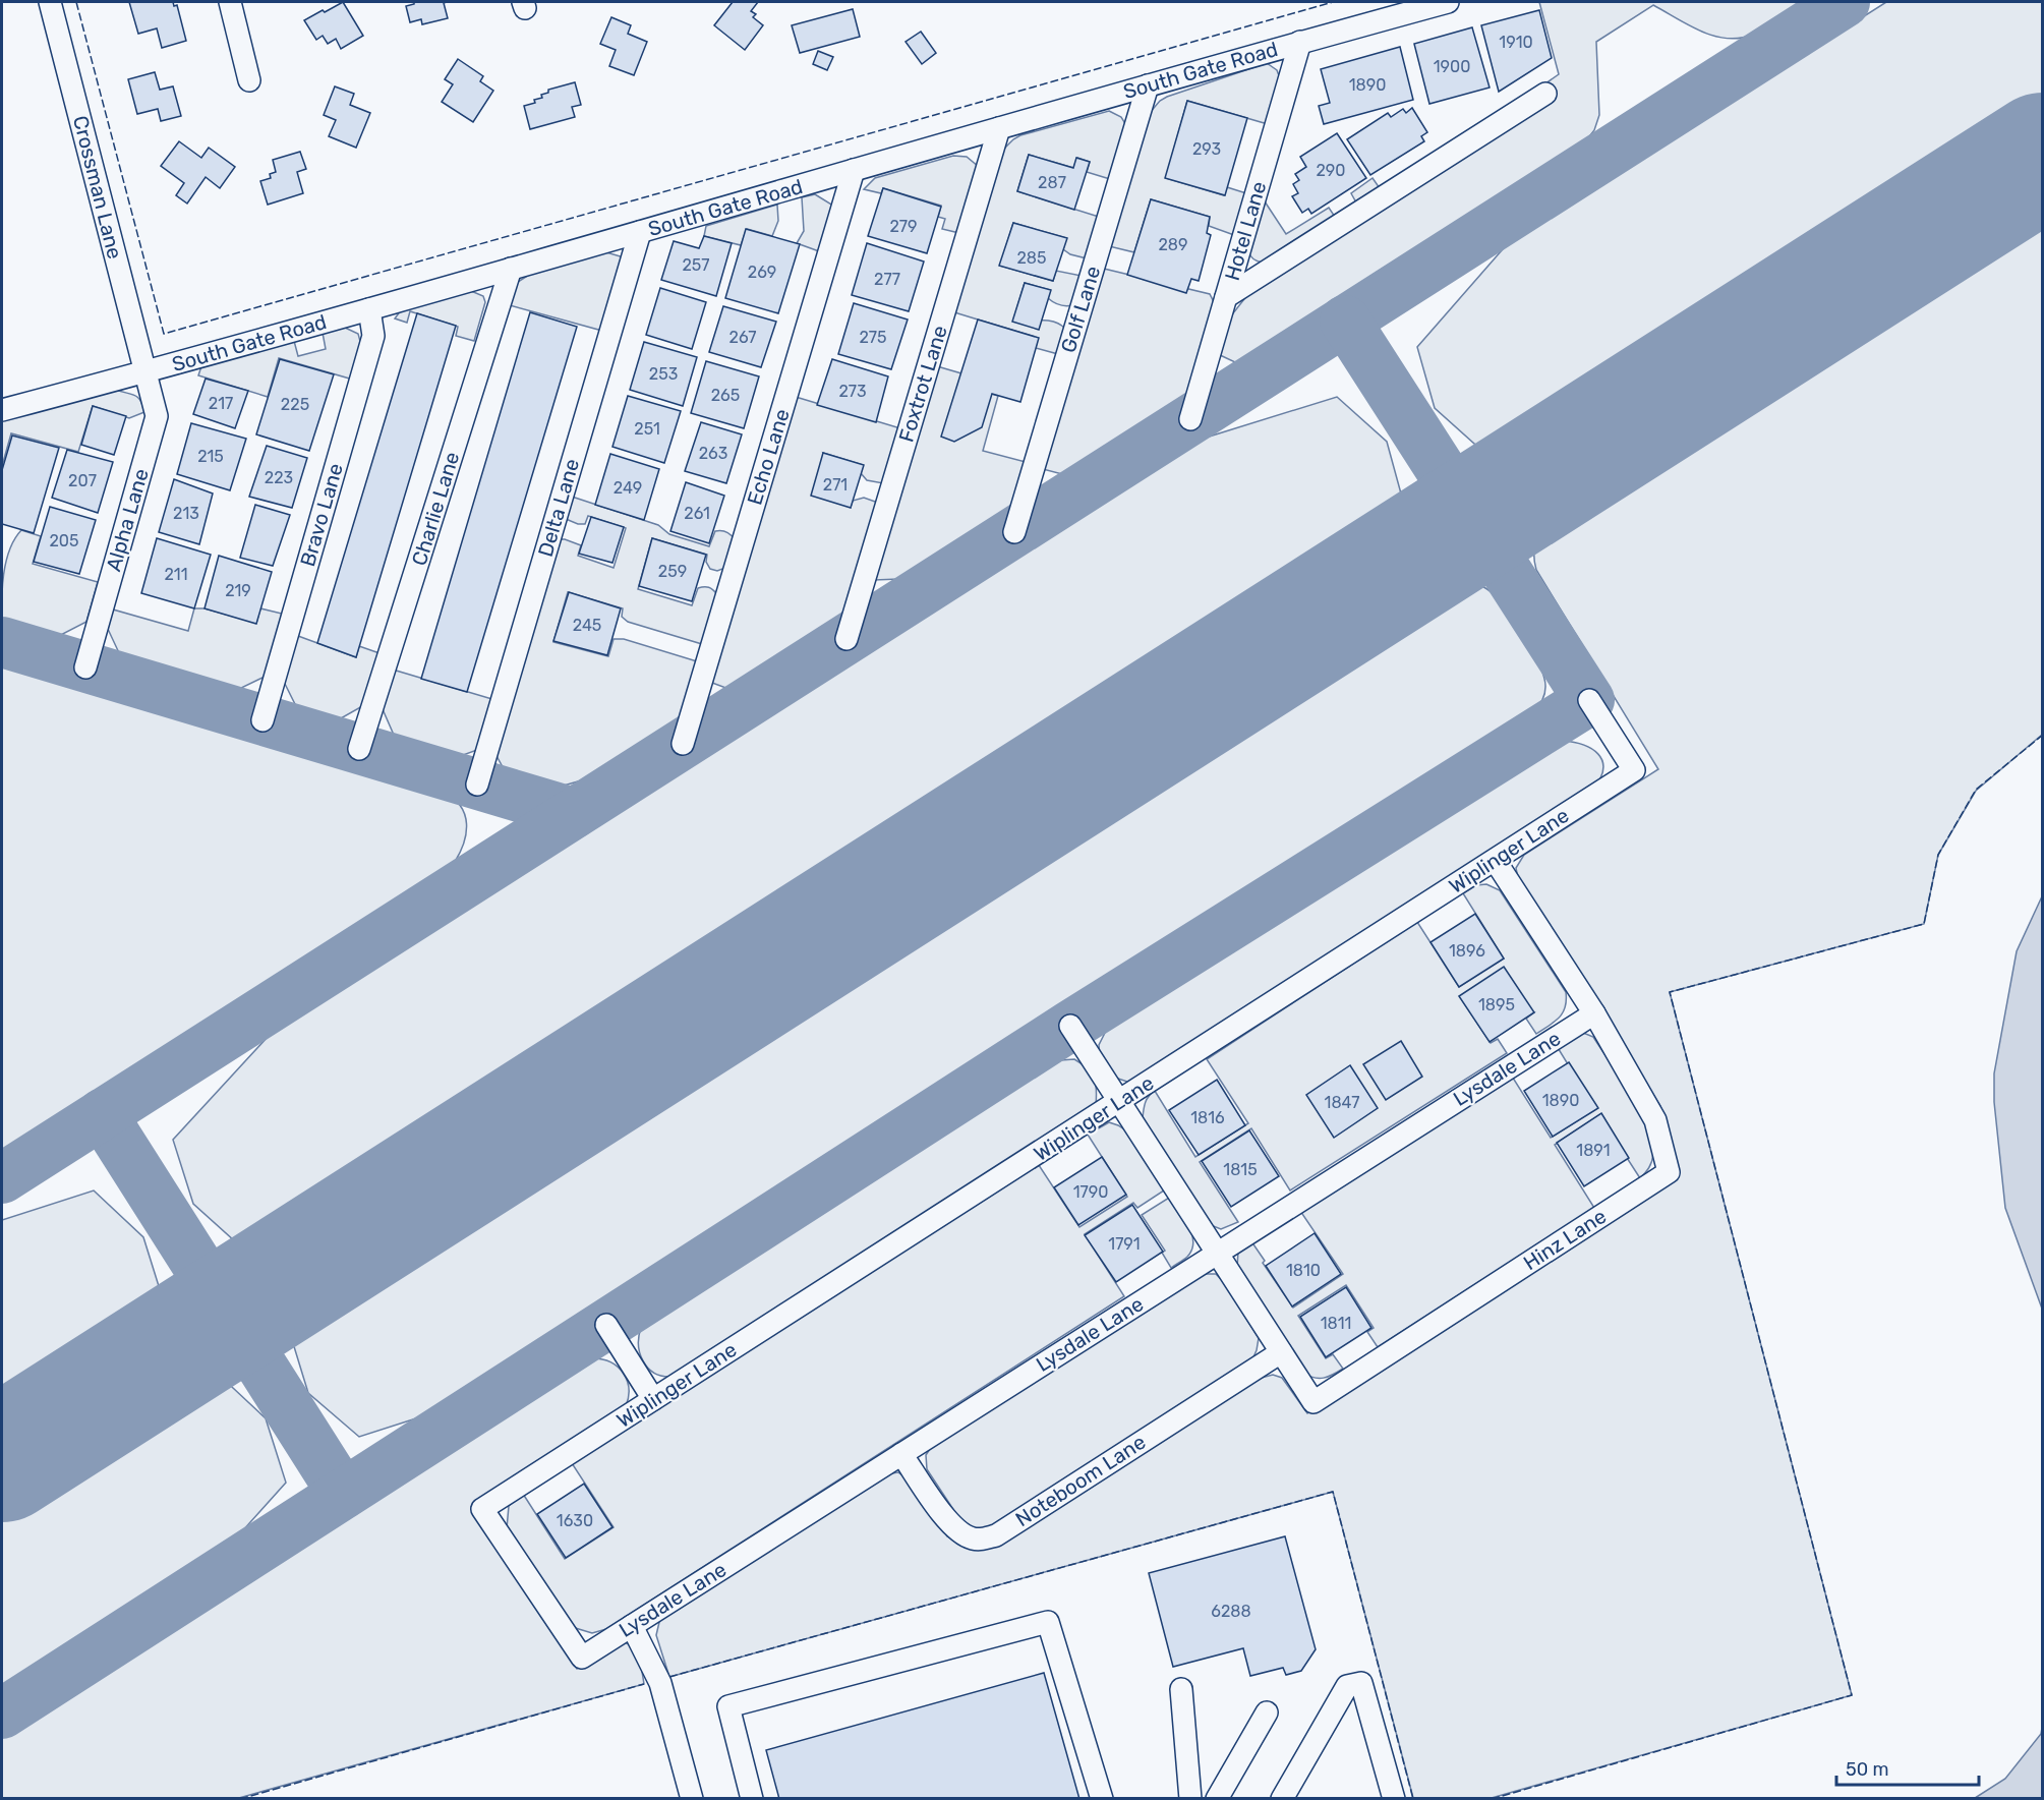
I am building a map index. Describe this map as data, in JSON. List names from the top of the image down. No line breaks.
{"streets":{"street":["South Gate Road","Crossman Lane","Hotel Lane","Golf Lane","Foxtrot Lane","Echo Lane","Delta Lane","Charlie Lane","Bravo Lane","Alpha Lane","Wiplinger Lane","Lysdale Lane","Hinz Lane","Noteboom Lane"]},"crossings":[["South Gate Road","Crossman Lane"],["South Gate Road","Hotel Lane"],["South Gate Road","Golf Lane"],["South Gate Road","Foxtrot Lane"],["South Gate Road","Echo Lane"],["South Gate Road","Delta Lane"],["South Gate Road","Charlie Lane"],["South Gate Road","Bravo Lane"],["South Gate Road","Alpha Lane"],["Crossman Lane","Alpha Lane"],["Wiplinger Lane","Lysdale Lane"],["Lysdale Lane","Hinz Lane"],["Lysdale Lane","Noteboom Lane"],["Hinz Lane","Noteboom Lane"]],"house_numbers":["1910","1900","1890","293","290","287","279","289","285","257","269","277","267","275","253","273","265","217","225","251","263","215","223","207","271","249","213","261","205","259","211","219","245","1896","1895","1890","1847","1816","1891","1815","1790","1791","1810","1811","1630","6288"],"scale_bar":"50 m"}
